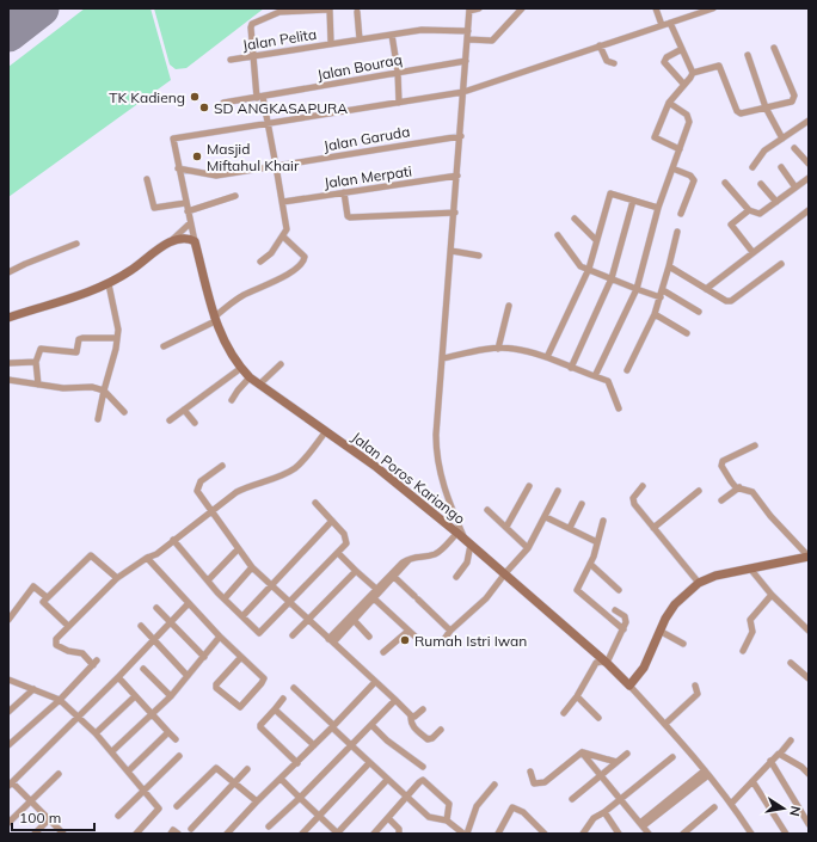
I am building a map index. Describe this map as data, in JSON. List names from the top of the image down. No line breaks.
{"streets":{"main road":["Jalan Poros Kariango"],"street":["Jalan Pelita","Jalan Bouraq","Jalan Garuda","Jalan Merpati"]},"places":["TK Kadieng","SD ANGKASAPURA","Masjid Miftahul Khair","Rumah Istri Iwan"],"scale_bar":"100 m","north":"right"}
